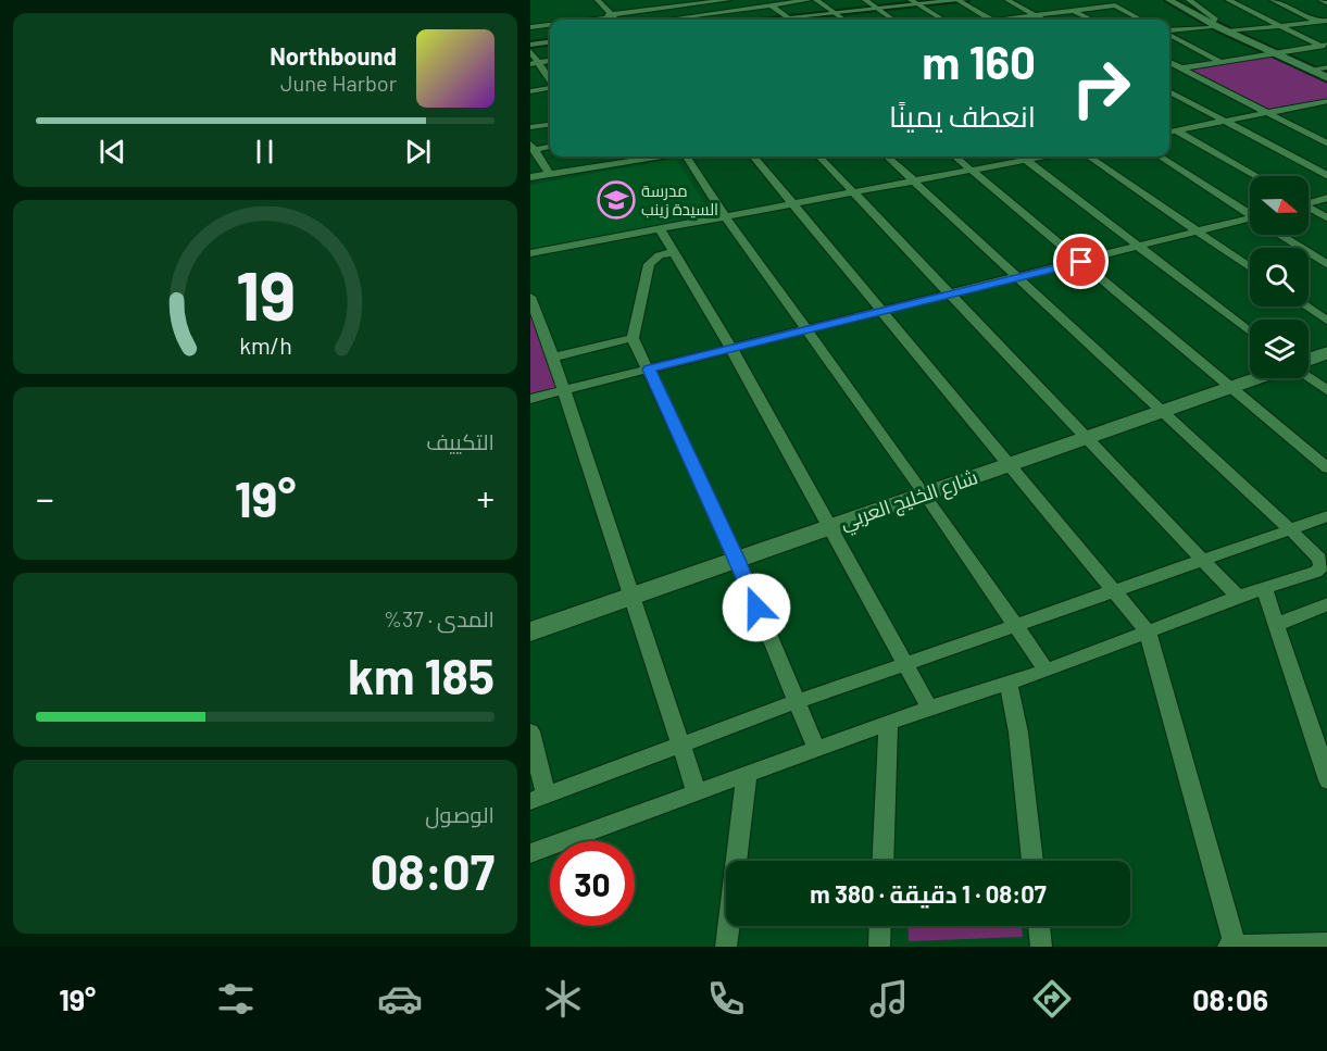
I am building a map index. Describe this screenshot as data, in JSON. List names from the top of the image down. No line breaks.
{"streets":{"main road":["شارع الخليج العربي"]},"places":{"school or university":["مدرسة السيدة زينب"]},"north":"right","page":{"turn":["160 m","انعطف يمينًا"],"song":["Northbound","June Harbor"],"tile":["التكييف",["المدى · 37%","185 km"],["الوصول","08:07"]],"heat":["−","19°","+"],"limit":"30","trip":"08:07 · 1 دقيقة · 380 m","tabs":["08:06","19°"],"gauge":["19","km/h"]}}
